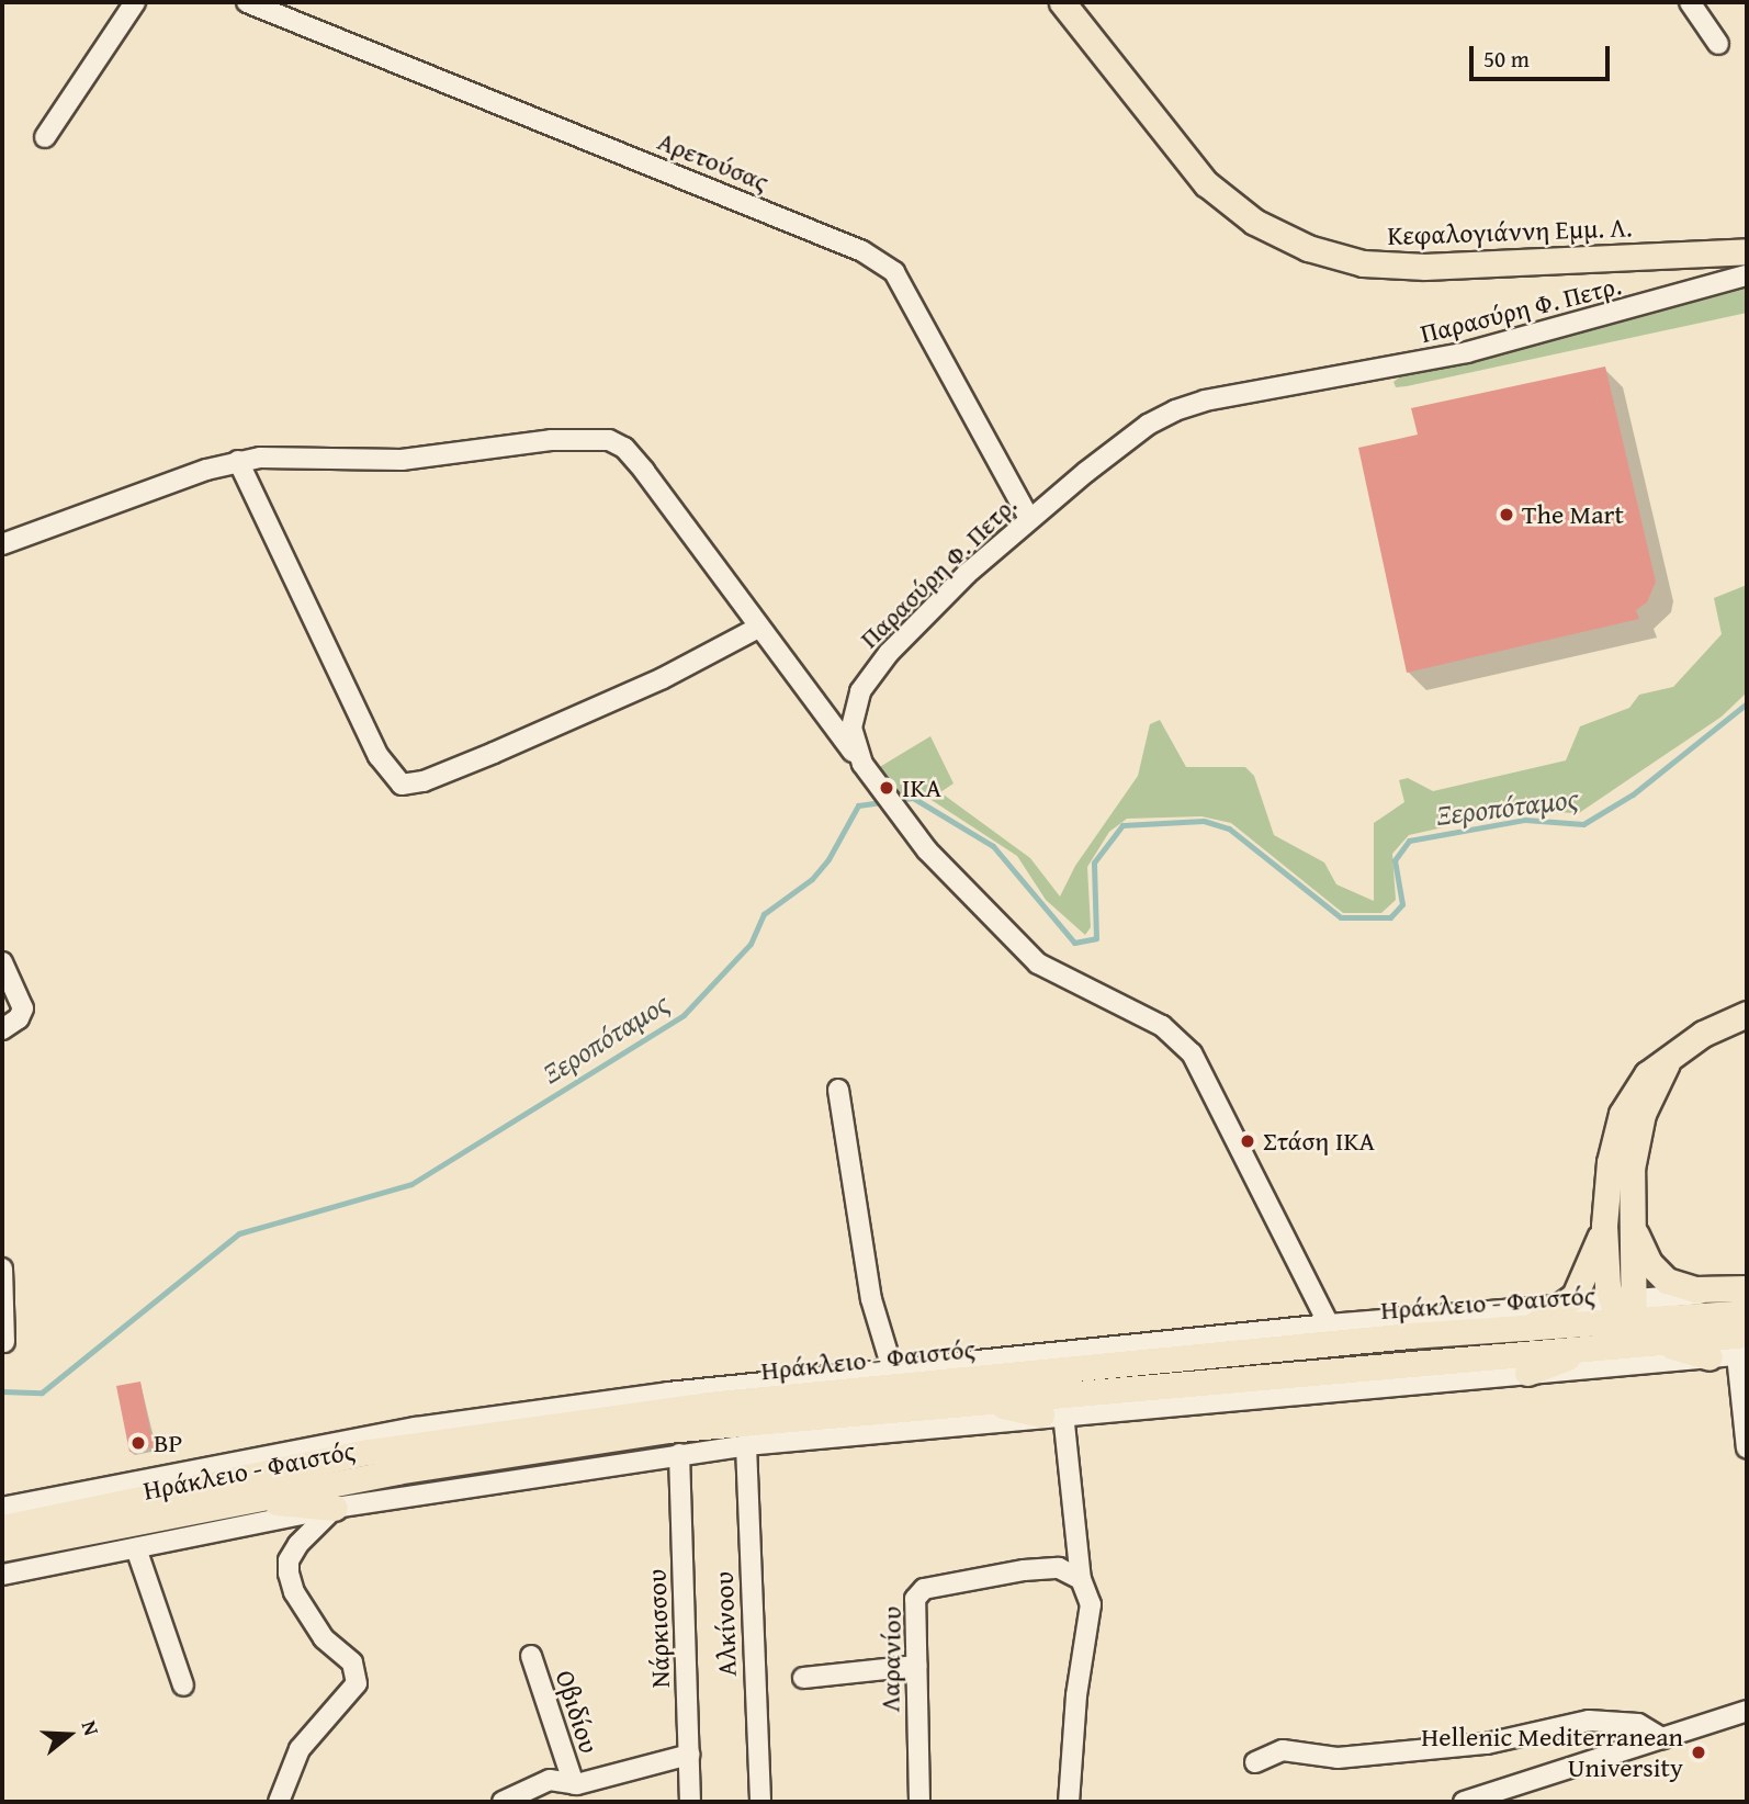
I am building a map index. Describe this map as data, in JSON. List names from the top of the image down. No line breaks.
{"streets":{"main road":["Κεφαλογιάννη Εμμ. Λ.","Ηράκλειο - Φαιστός"],"street":["Αρετούσας","Παρασύρη Φ. Πετρ.","Αλκίνοου","Νάρκισσου","Λαρανίου","Οβιδίου"]},"crossings":[["Αρετούσας","Παρασύρη Φ. Πετρ."]],"water":["Ξεροπόταμος"],"places":["The Mart","IKA","Στάση ΙΚΑ","BP","Hellenic Mediterranean University"],"scale_bar":"50 m","north":"right"}
